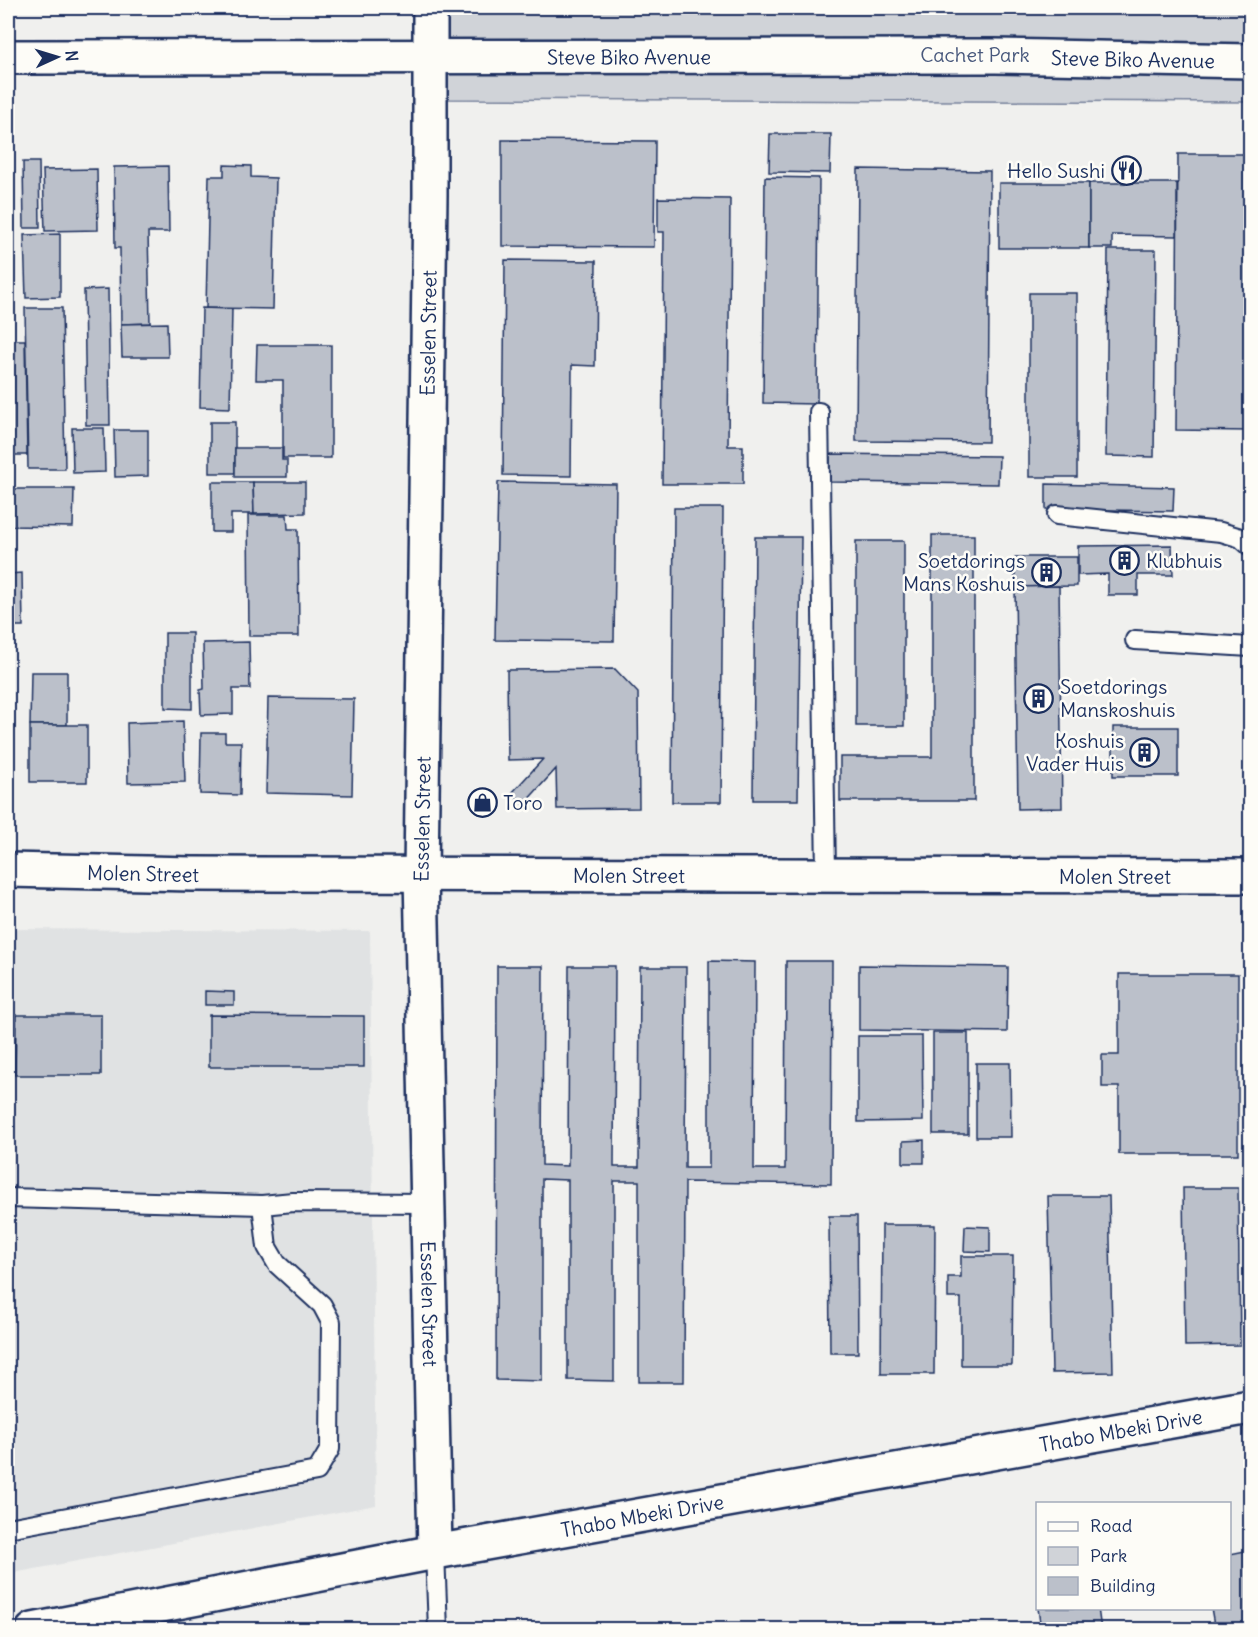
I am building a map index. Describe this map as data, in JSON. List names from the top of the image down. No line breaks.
{"streets":{"street":["Steve Biko Avenue","Esselen Street","Molen Street","Thabo Mbeki Drive"]},"crossings":[["Steve Biko Avenue","Esselen Street"],["Esselen Street","Molen Street"],["Esselen Street","Thabo Mbeki Drive"]],"parks":["Cachet Park"],"places":{"restaurant":["Hello Sushi"],"building":["Klubhuis","Soetdorings Mans Koshuis","Soetdorings Manskoshuis","Koshuis Vader Huis"],"shop":["Toro"]},"legend":["Road","Park","Building"],"north":"right"}
